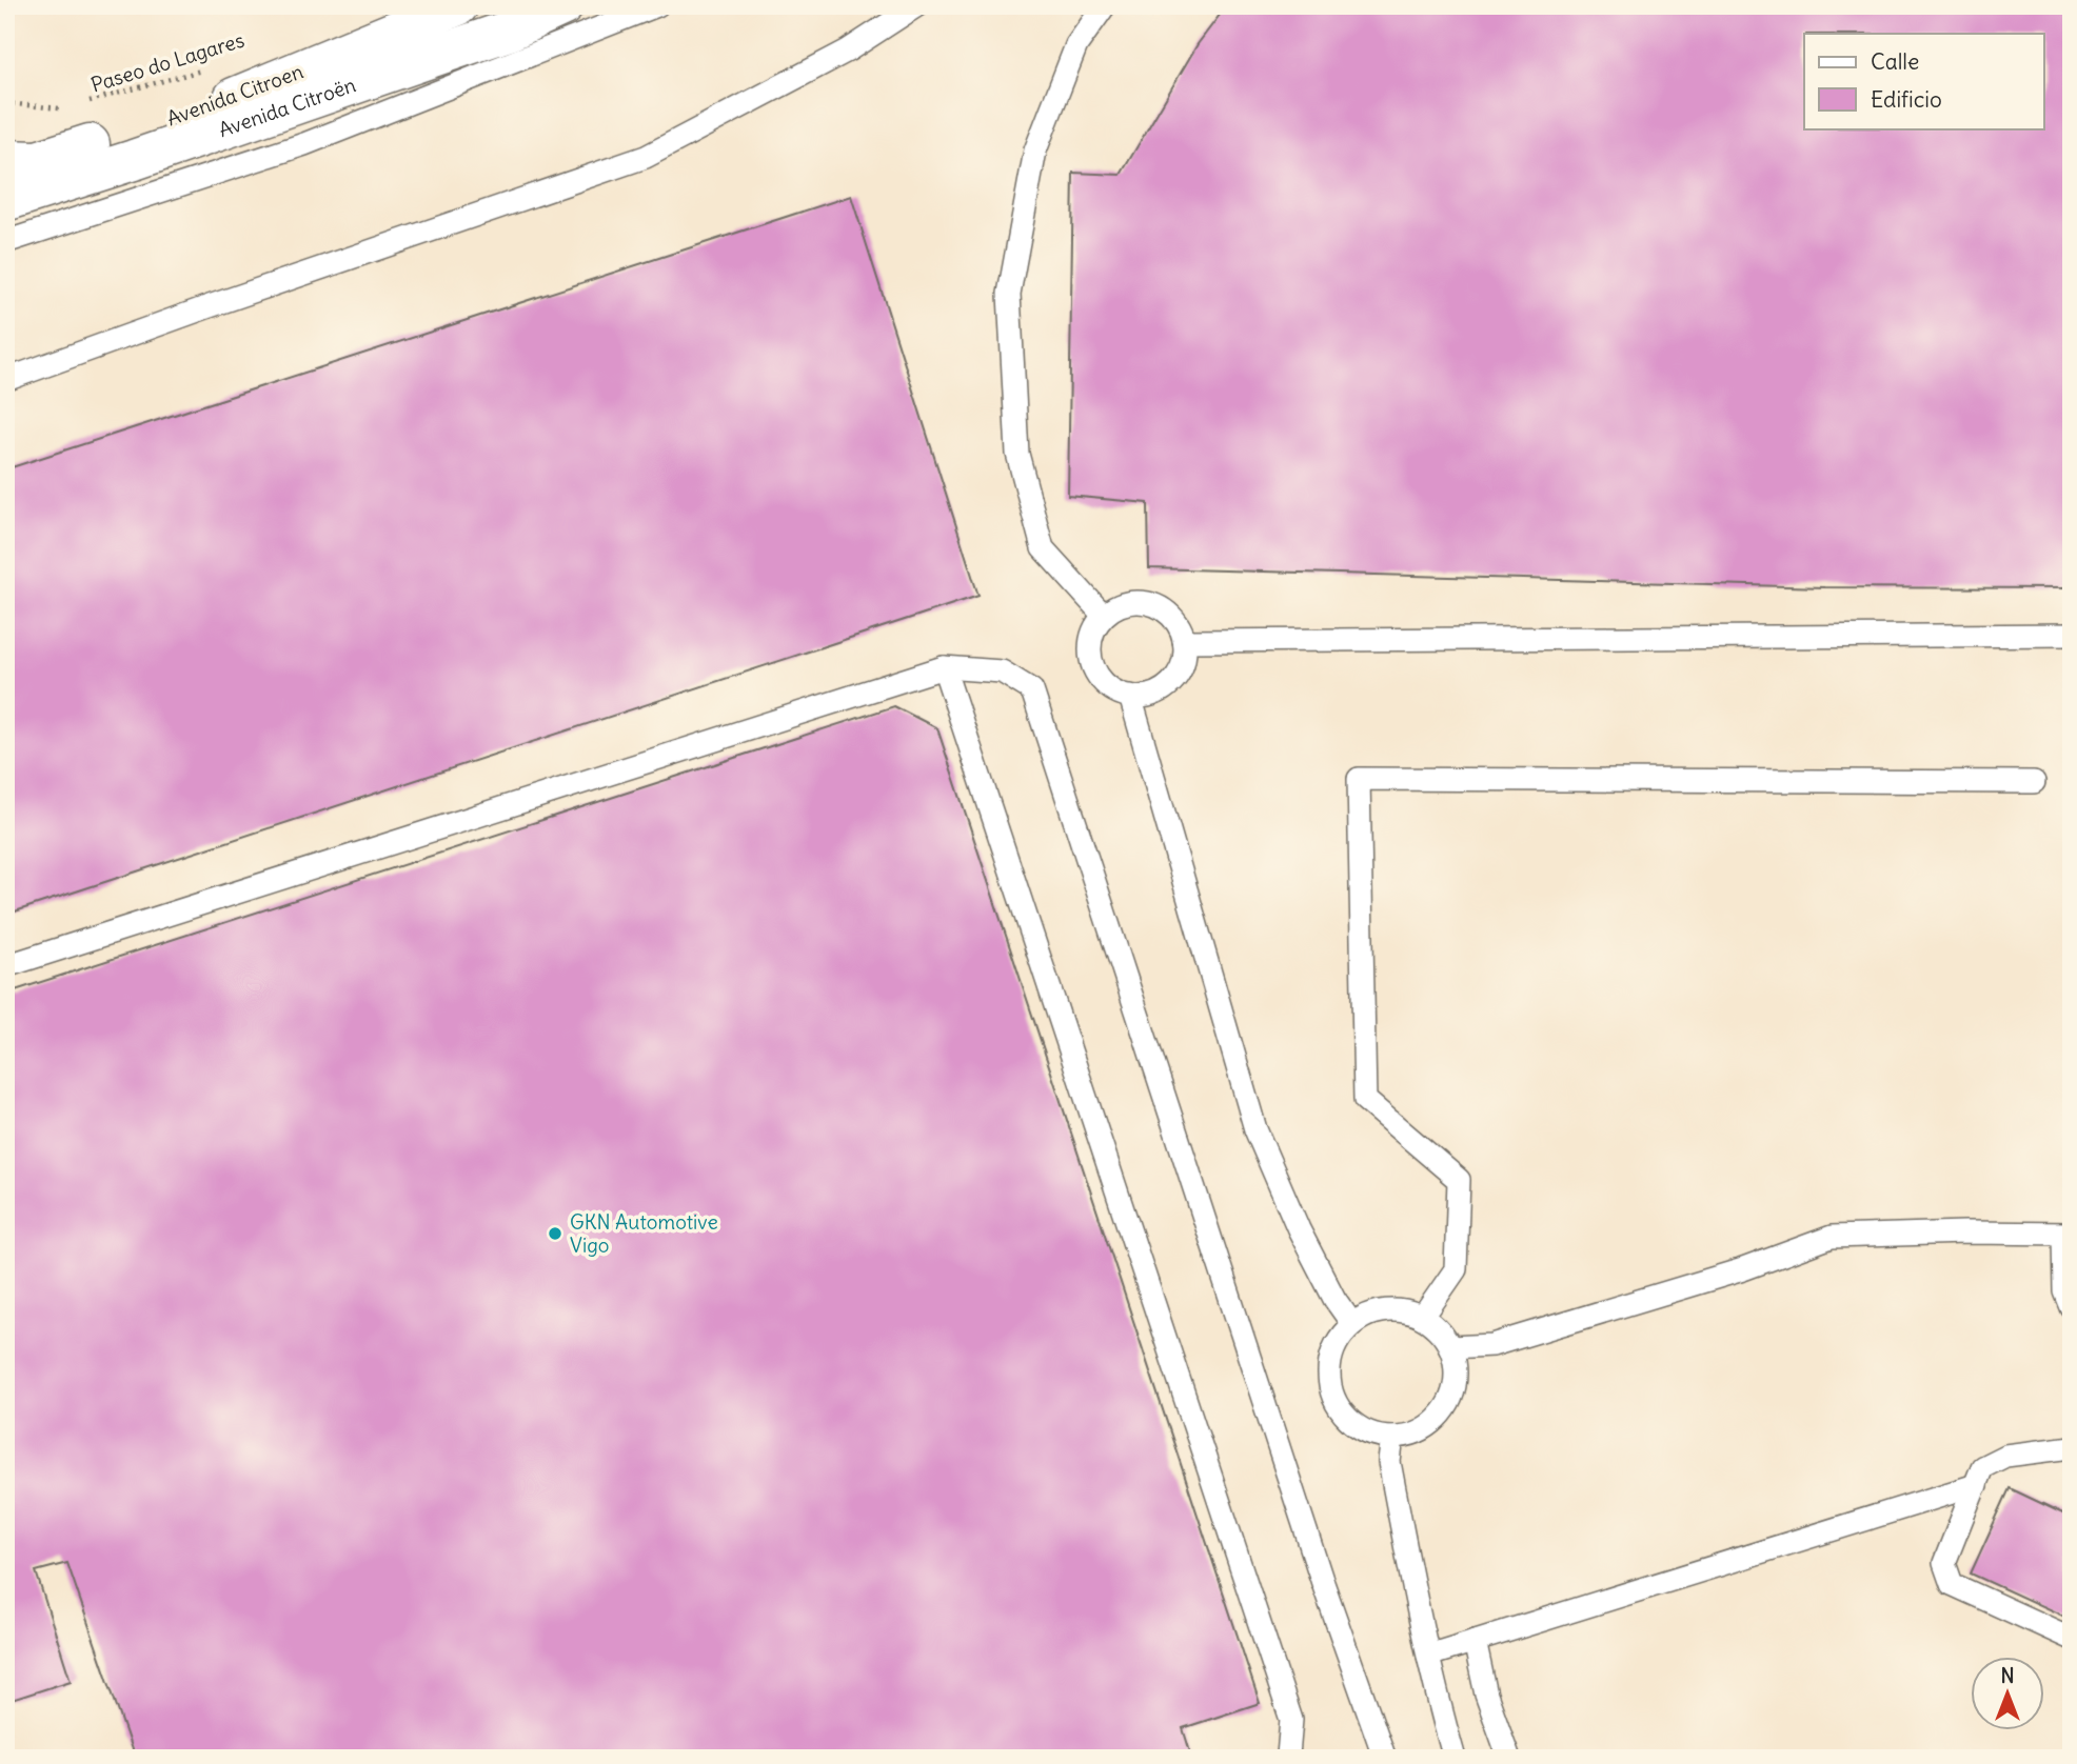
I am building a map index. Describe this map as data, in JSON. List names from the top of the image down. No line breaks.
{"streets":{"main road":["Avenida Citroen","Avenida Citroën"],"path":["Paseo do Lagares"]},"places":["GKN Automotive Vigo"],"legend":["Calle","Edificio"],"north":"top"}
